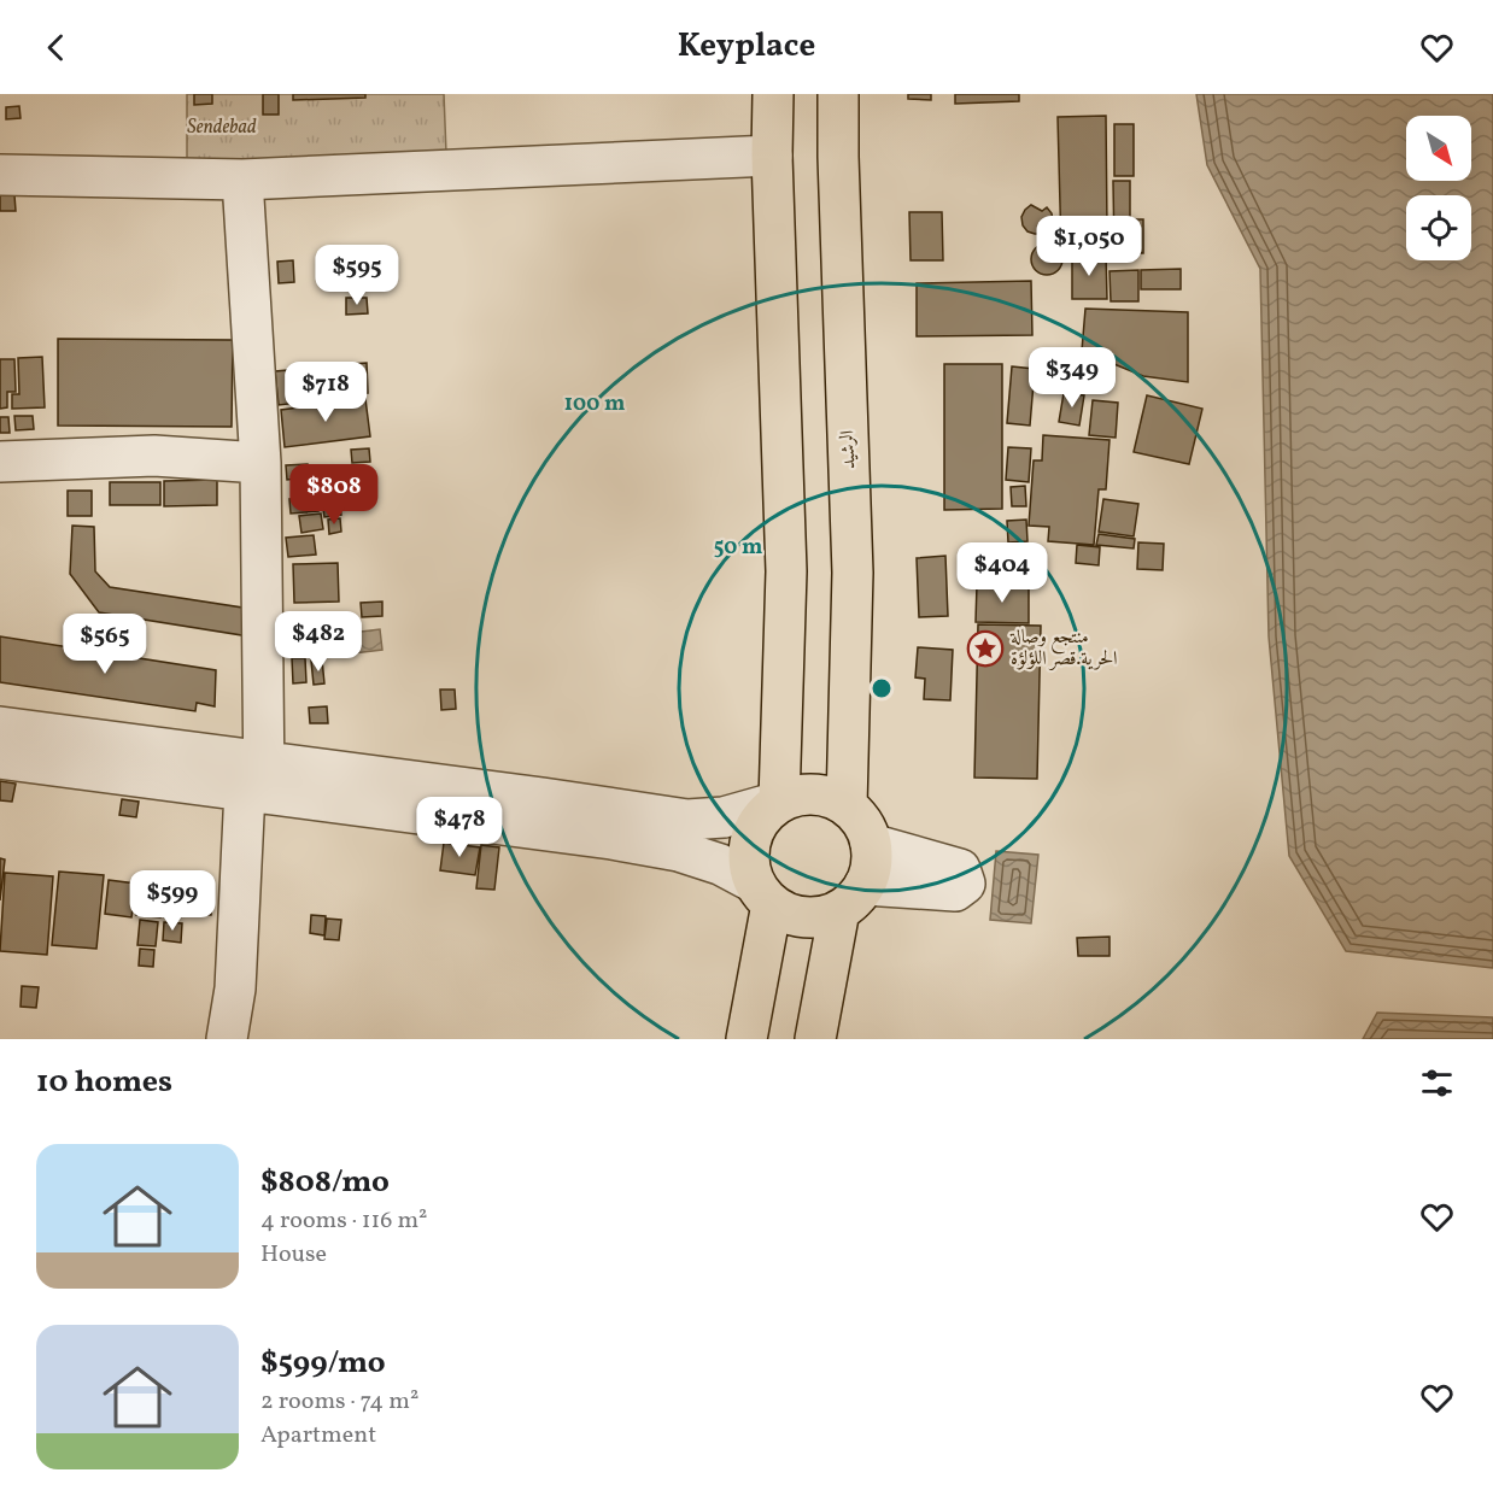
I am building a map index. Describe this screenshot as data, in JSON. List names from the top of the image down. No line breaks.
{"streets":{"main road":["الرشيد"]},"parks":["Sendebad"],"places":{"place":["منتجع وصالة الحرية.قصر اللؤلؤة"]},"north":"bottom right","page":{"header":"Keyplace","price":["$1,050","$595","$349","$718","$808","$404","$482","$565","$478","$599"],"heading":"10 homes","list":[{"name":"$808/mo","note":"4 rooms · 116 m² · House"},{"name":"$599/mo","note":"2 rooms · 74 m² · Apartment"}]},"rings":["100 m","50 m"]}
